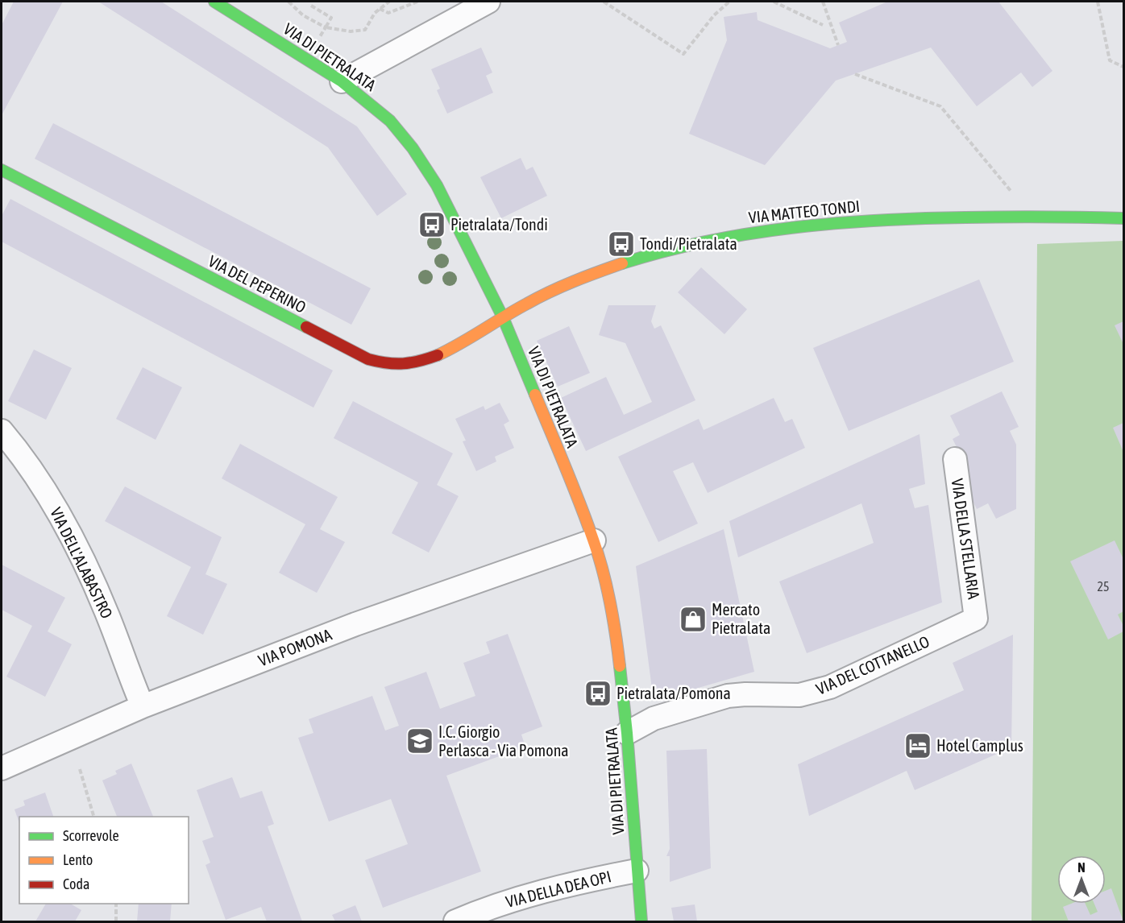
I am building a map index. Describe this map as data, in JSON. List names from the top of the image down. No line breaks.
{"streets":{"street":["VIA DI PIETRALATA","VIA MATTEO TONDI","VIA DEL PEPERINO","VIA DELLA STELLARIA","VIA DELL'ALABASTRO","VIA POMONA","VIA DEL COTTANELLO","VIA DELLA DEA OPI"]},"crossings":[["VIA DI PIETRALATA","VIA MATTEO TONDI"],["VIA DI PIETRALATA","VIA DEL PEPERINO"],["VIA DI PIETRALATA","VIA POMONA"],["VIA DI PIETRALATA","VIA DEL COTTANELLO"],["VIA DI PIETRALATA","VIA DELLA DEA OPI"],["VIA MATTEO TONDI","VIA DEL PEPERINO"],["VIA DELLA STELLARIA","VIA DEL COTTANELLO"],["VIA DELL'ALABASTRO","VIA POMONA"]],"places":{"bus stop":["Pietralata/Tondi","Tondi/Pietralata","Pietralata/Pomona"],"shop":["Mercato Pietralata"],"school or university":["I.C. Giorgio Perlasca - Via Pomona"],"hotel":["Hotel Camplus"]},"house_numbers":["25"],"legend":["Scorrevole","Lento","Coda"],"north":"top"}
